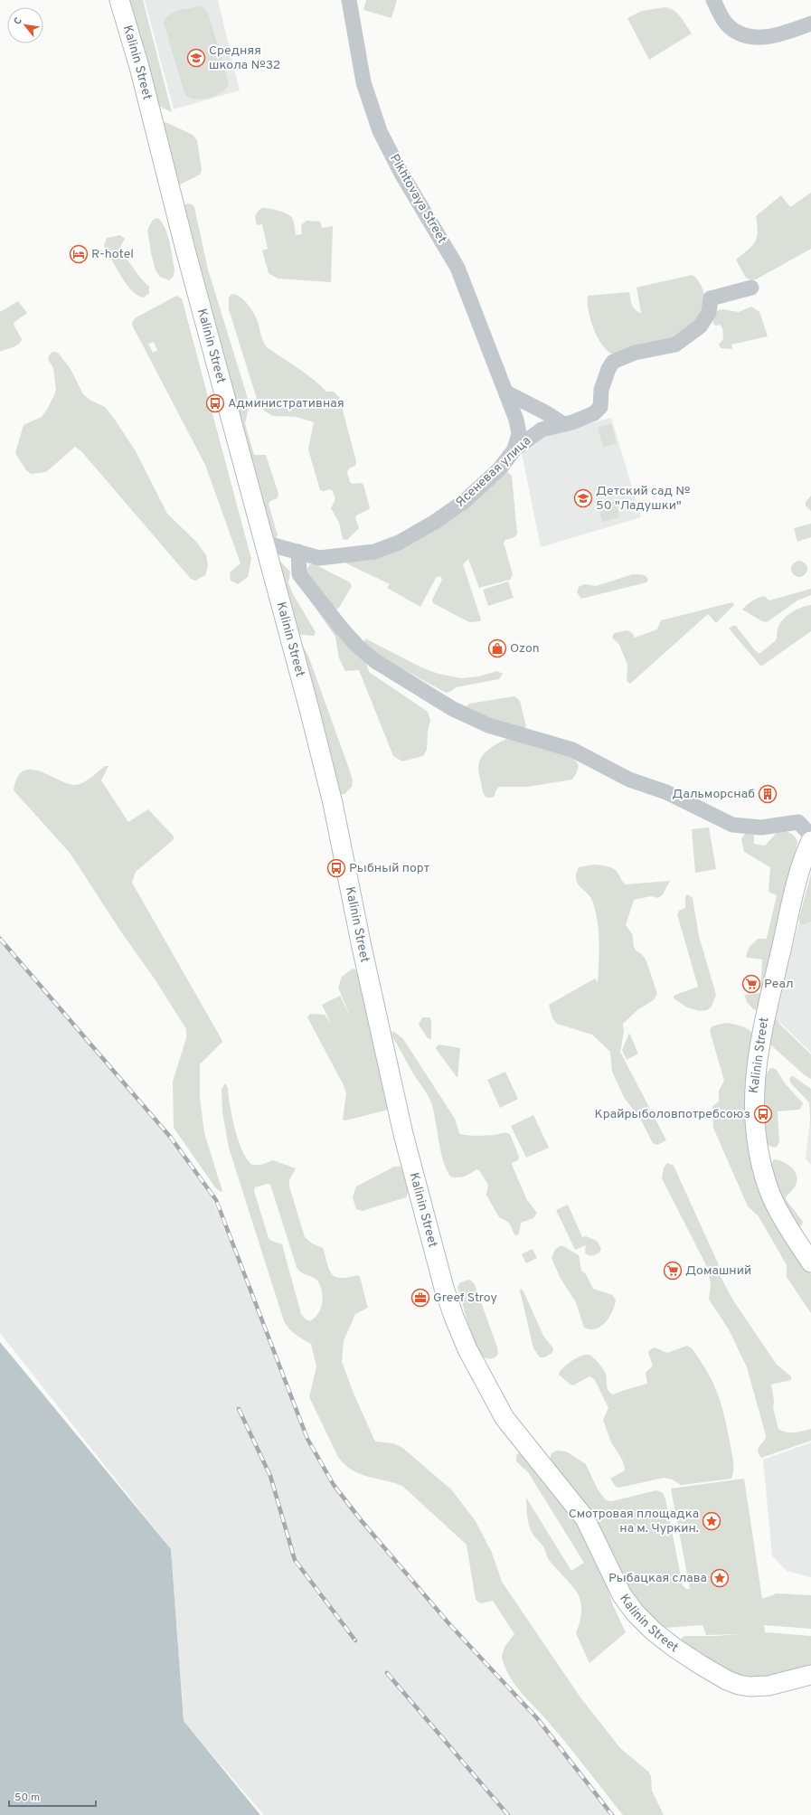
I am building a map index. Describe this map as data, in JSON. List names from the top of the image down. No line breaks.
{"streets":{"main road":["Kalinin Street"],"street":["Pikhtovaya Street","Ясеневая улица"]},"crossings":[["Kalinin Street","Ясеневая улица"],["Pikhtovaya Street","Ясеневая улица"]],"places":{"school or university":["Средняя школа №32","Детский сад № 50 \"Ладушки\""],"hotel":["R-hotel"],"bus stop":["Административная","Рыбный порт","Крайрыболовпотребсоюз"],"shop":["Ozon"],"building":["Дальморснаб"],"supermarket":["Реал","Домашний"],"office":["Greef Stroy"],"place":["Смотровая площадка на м. Чуркин.","Рыбацкая слава"]},"scale_bar":"50 m","north":"top left"}
